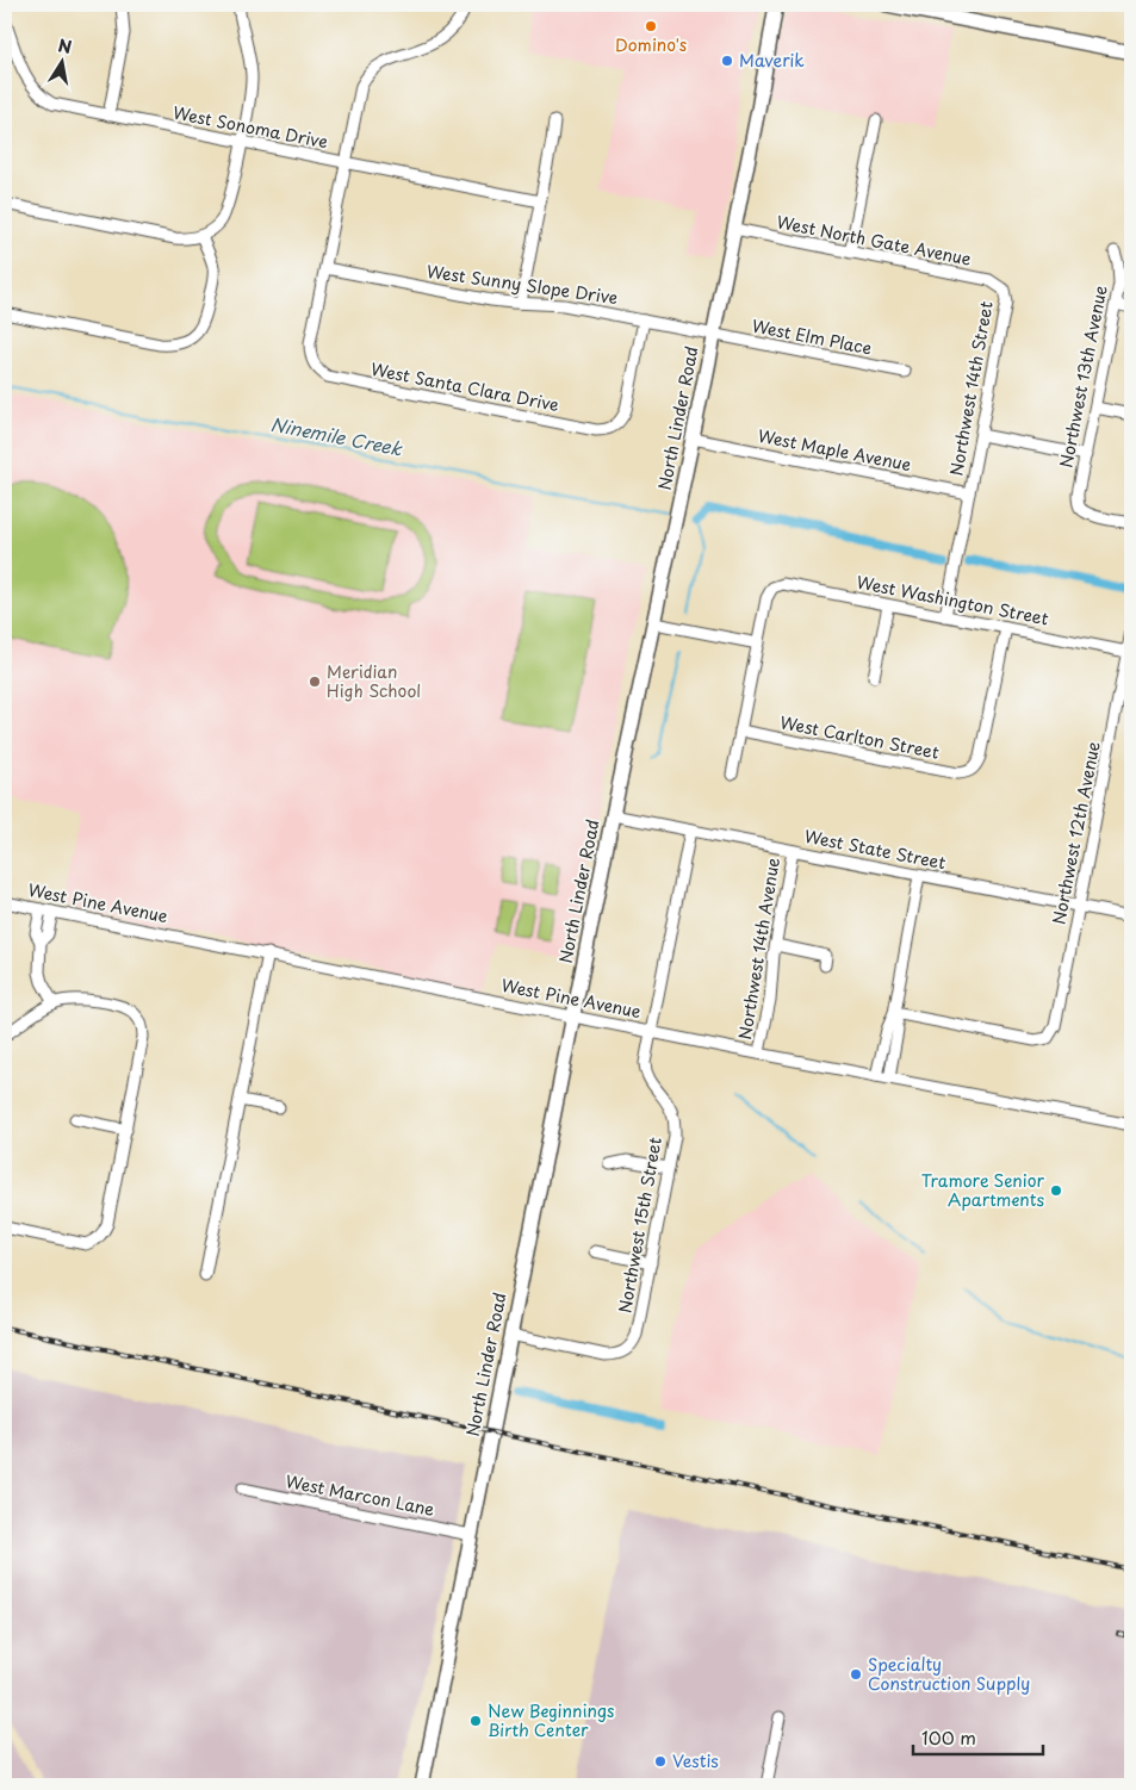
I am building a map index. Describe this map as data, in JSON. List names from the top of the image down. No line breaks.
{"streets":{"main road":["North Linder Road"],"street":["West Sonoma Drive","West North Gate Avenue","West Sunny Slope Drive","West Elm Place","Northwest 13th Avenue","West Santa Clara Drive","Northwest 14th Street","West Maple Avenue","West Washington Street","West Carlton Street","Northwest 12th Avenue","West State Street","West Pine Avenue","Northwest 14th Avenue","Northwest 15th Street","West Marcon Lane"]},"crossings":[["West North Gate Avenue","Northwest 14th Street"],["West North Gate Avenue","North Linder Road"],["West Sunny Slope Drive","West Elm Place"],["West Sunny Slope Drive","West Santa Clara Drive"],["West Sunny Slope Drive","North Linder Road"],["West Elm Place","North Linder Road"],["Northwest 14th Street","West Maple Avenue"],["North Linder Road","West Maple Avenue"],["North Linder Road","West State Street"],["North Linder Road","West Pine Avenue"],["North Linder Road","Northwest 15th Street"],["North Linder Road","West Marcon Lane"],["West Washington Street","West Carlton Street"],["West Washington Street","Northwest 12th Avenue"],["Northwest 12th Avenue","West State Street"],["West State Street","Northwest 14th Avenue"],["West State Street","Northwest 15th Street"],["West Pine Avenue","Northwest 14th Avenue"],["West Pine Avenue","Northwest 15th Street"]],"water":["Ninemile Creek"],"places":["Domino's","Maverik","Meridian High School","Tramore Senior Apartments","Specialty Construction Supply","New Beginnings Birth Center","Vestis"],"scale_bar":"100 m","north":"top"}
